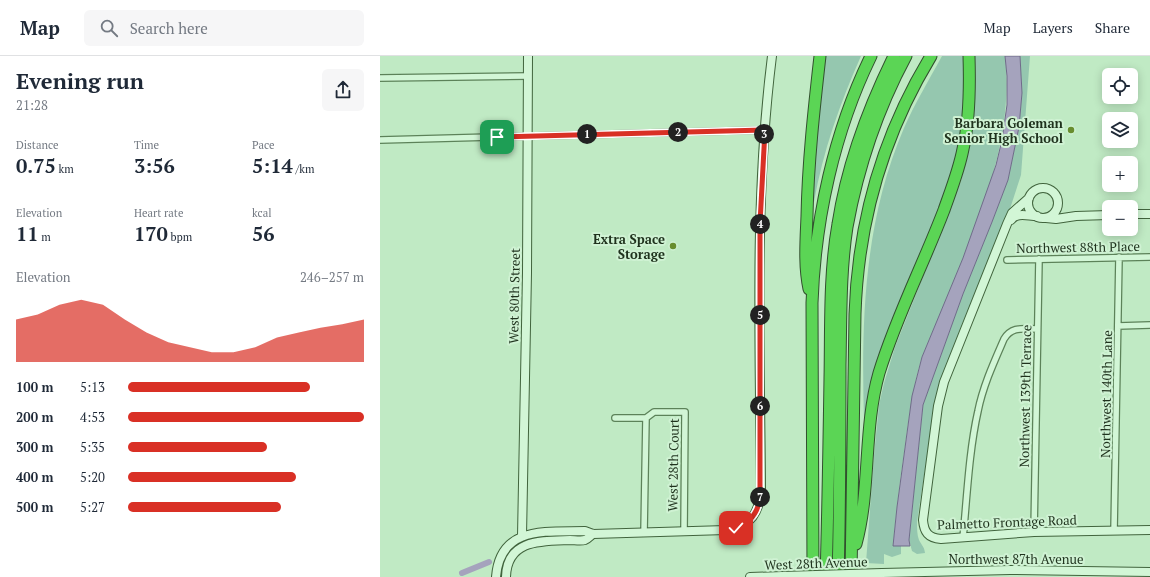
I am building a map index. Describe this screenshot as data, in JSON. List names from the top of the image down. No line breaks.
{"streets":{"street":["Northwest 88th Place","West 80th Street","Northwest 140th Lane","Northwest 139th Terrace","West 28th Court","Palmetto Frontage Road","Northwest 87th Avenue","West 28th Avenue"]},"crossings":[["Northwest 88th Place","Northwest 140th Lane"],["Northwest 88th Place","Northwest 139th Terrace"],["Northwest 140th Lane","Palmetto Frontage Road"],["Northwest 139th Terrace","Palmetto Frontage Road"],["Northwest 87th Avenue","West 28th Avenue"]],"places":["Barbara Goleman Senior High School","Extra Space Storage"],"page":{"header":"Map","search":"Search here","nav":["Map","Layers","Share"],"heading":["Evening run","21:28"],"map_buttons":["+","−"],"pins":["2","1","3","4","5","6","7"],"stats":[["Distance","0.75 km"],["Time","3:56"],["Pace","5:14 /km"],["Elevation","11 m"],["Heart rate","170 bpm"],["kcal","56"]],"chart":["Elevation","246–257 m"],"list":[{"name":"100 m","note":"5:13"},{"name":"200 m","note":"4:53"},{"name":"300 m","note":"5:35"},{"name":"400 m","note":"5:20"},{"name":"500 m","note":"5:27"}]}}
